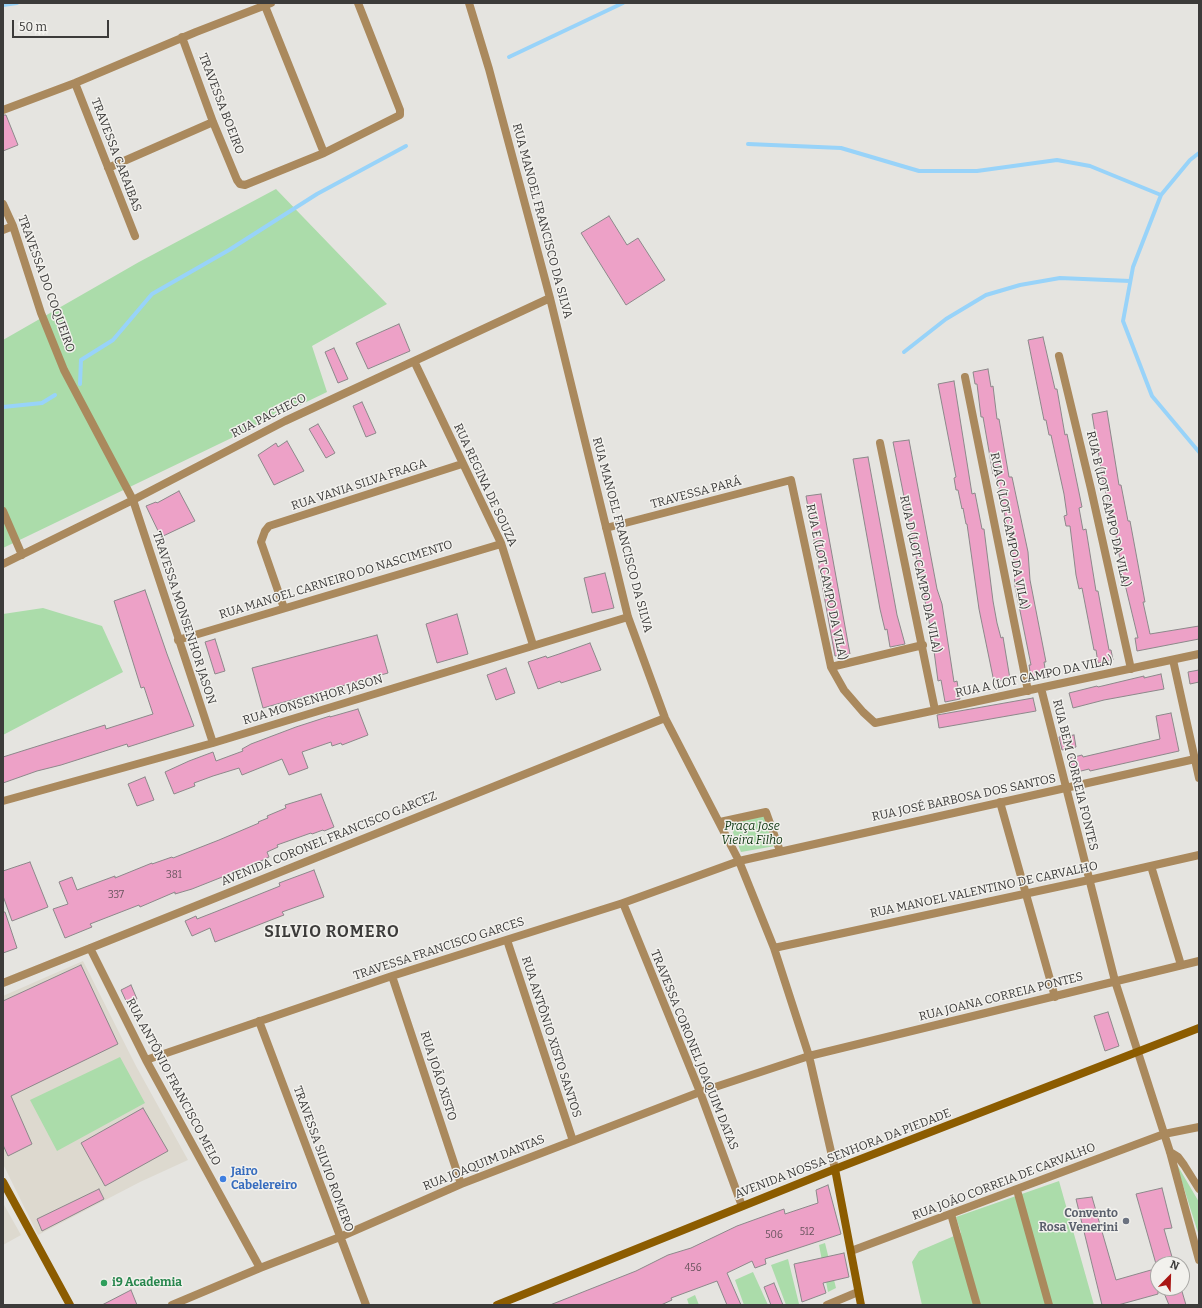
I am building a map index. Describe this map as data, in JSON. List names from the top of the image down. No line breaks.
{"streets":{"main road":["AVENIDA NOSSA SENHORA DA PIEDADE"],"street":["TRAVESSA BOEIRO","TRAVESSA CARAIBAS","RUA MANOEL FRANCISCO DA SILVA","TRAVESSA DO COQUEIRO","RUA PACHECO","RUA VANIA SILVA FRAGA","RUA REGINA DE SOUZA","TRAVESSA PARÁ","RUA B (LOT CAMPO DA VILA)","RUA C (LOT CAMPO DA VILA)","RUA D (LOT CAMPO DA VILA)","RUA MANOEL CARNEIRO DO NASCIMENTO","RUA E (LOT CAMPO DA VILA)","TRAVESSA MONSENHOR JASON","RUA A (LOT CAMPO DA VILA)","RUA MONSENHOR JASON","RUA BEM CORREIA FONTES","RUA JOSÉ BARBOSA DOS SANTOS","AVENIDA CORONEL FRANCISCO GARCEZ","RUA MANOEL VALENTINO DE CARVALHO","TRAVESSA FRANCISCO GARCES","RUA JOANA CORREIA PONTES","RUA ANTÔNIO XISTO SANTOS","TRAVESSA CORONEL JOAQUIM DATAS","RUA JOÃO XISTO","RUA ANTÔNIO FRANCISCO MELO","TRAVESSA SILVIO ROMERO","RUA JOAQUIM DANTAS","RUA JOÃO CORREIA DE CARVALHO"]},"crossings":[["RUA MANOEL FRANCISCO DA SILVA","RUA PACHECO"],["RUA MANOEL FRANCISCO DA SILVA","TRAVESSA PARÁ"],["RUA MANOEL FRANCISCO DA SILVA","RUA MONSENHOR JASON"],["RUA MANOEL FRANCISCO DA SILVA","RUA JOSÉ BARBOSA DOS SANTOS"],["RUA MANOEL FRANCISCO DA SILVA","AVENIDA CORONEL FRANCISCO GARCEZ"],["RUA MANOEL FRANCISCO DA SILVA","RUA MANOEL VALENTINO DE CARVALHO"],["RUA MANOEL FRANCISCO DA SILVA","TRAVESSA FRANCISCO GARCES"],["RUA MANOEL FRANCISCO DA SILVA","RUA JOANA CORREIA PONTES"],["RUA MANOEL FRANCISCO DA SILVA","AVENIDA NOSSA SENHORA DA PIEDADE"],["RUA MANOEL FRANCISCO DA SILVA","RUA JOAQUIM DANTAS"],["TRAVESSA DO COQUEIRO","RUA PACHECO"],["TRAVESSA DO COQUEIRO","TRAVESSA MONSENHOR JASON"],["RUA PACHECO","RUA REGINA DE SOUZA"],["RUA PACHECO","TRAVESSA MONSENHOR JASON"],["RUA VANIA SILVA FRAGA","RUA REGINA DE SOUZA"],["RUA VANIA SILVA FRAGA","RUA MANOEL CARNEIRO DO NASCIMENTO"],["RUA REGINA DE SOUZA","RUA MANOEL CARNEIRO DO NASCIMENTO"],["RUA REGINA DE SOUZA","RUA MONSENHOR JASON"],["TRAVESSA PARÁ","RUA E (LOT CAMPO DA VILA)"],["RUA B (LOT CAMPO DA VILA)","RUA A (LOT CAMPO DA VILA)"],["RUA C (LOT CAMPO DA VILA)","RUA A (LOT CAMPO DA VILA)"],["RUA D (LOT CAMPO DA VILA)","RUA A (LOT CAMPO DA VILA)"],["RUA MANOEL CARNEIRO DO NASCIMENTO","TRAVESSA MONSENHOR JASON"],["RUA E (LOT CAMPO DA VILA)","RUA A (LOT CAMPO DA VILA)"],["TRAVESSA MONSENHOR JASON","RUA MONSENHOR JASON"],["RUA A (LOT CAMPO DA VILA)","RUA BEM CORREIA FONTES"],["RUA BEM CORREIA FONTES","RUA JOSÉ BARBOSA DOS SANTOS"],["RUA BEM CORREIA FONTES","RUA MANOEL VALENTINO DE CARVALHO"],["RUA BEM CORREIA FONTES","RUA JOANA CORREIA PONTES"],["RUA BEM CORREIA FONTES","AVENIDA NOSSA SENHORA DA PIEDADE"],["RUA BEM CORREIA FONTES","RUA JOÃO CORREIA DE CARVALHO"],["RUA JOSÉ BARBOSA DOS SANTOS","TRAVESSA FRANCISCO GARCES"],["AVENIDA CORONEL FRANCISCO GARCEZ","RUA ANTÔNIO FRANCISCO MELO"],["TRAVESSA FRANCISCO GARCES","RUA ANTÔNIO XISTO SANTOS"],["TRAVESSA FRANCISCO GARCES","TRAVESSA CORONEL JOAQUIM DATAS"],["TRAVESSA FRANCISCO GARCES","RUA JOÃO XISTO"],["TRAVESSA FRANCISCO GARCES","RUA ANTÔNIO FRANCISCO MELO"],["TRAVESSA FRANCISCO GARCES","TRAVESSA SILVIO ROMERO"],["RUA JOANA CORREIA PONTES","RUA JOAQUIM DANTAS"],["RUA ANTÔNIO XISTO SANTOS","RUA JOAQUIM DANTAS"],["TRAVESSA CORONEL JOAQUIM DATAS","AVENIDA NOSSA SENHORA DA PIEDADE"],["TRAVESSA CORONEL JOAQUIM DATAS","RUA JOAQUIM DANTAS"],["RUA JOÃO XISTO","RUA JOAQUIM DANTAS"],["RUA ANTÔNIO FRANCISCO MELO","RUA JOAQUIM DANTAS"],["TRAVESSA SILVIO ROMERO","RUA JOAQUIM DANTAS"]],"districts":["SILVIO ROMERO"],"parks":["Praça Jose Vieira Filho"],"places":["Jairo Cabelereiro","Convento Rosa Venerini","i9 Academia"],"house_numbers":["381","337","512","506","456"],"scale_bar":"50 m","north":"top right"}
